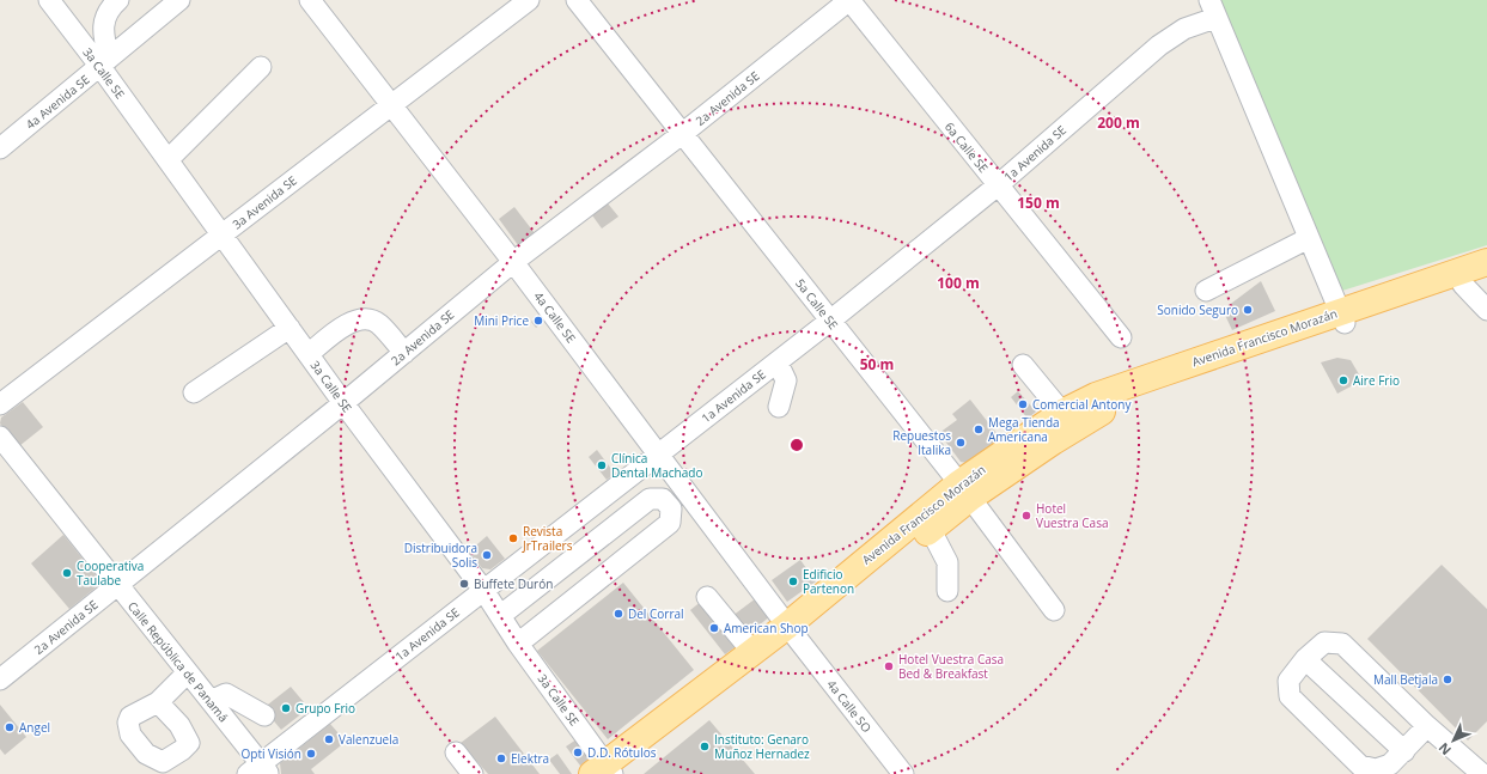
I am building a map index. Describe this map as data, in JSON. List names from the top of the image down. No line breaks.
{"streets":{"main road":["Avenida Francisco Morazán"],"street":["3a Calle SE","2a Avenida SE","4a Avenida SE","6a Calle SE","1a Avenida SE","3a Avenida SE","5a Calle SE","4a Calle SE","Calle República de Panamá","4a Calle SO"]},"crossings":[["3a Calle SE","2a Avenida SE"],["3a Calle SE","4a Avenida SE"],["3a Calle SE","1a Avenida SE"],["3a Calle SE","3a Avenida SE"],["3a Calle SE","Avenida Francisco Morazán"],["2a Avenida SE","6a Calle SE"],["2a Avenida SE","5a Calle SE"],["2a Avenida SE","4a Calle SE"],["2a Avenida SE","Calle República de Panamá"],["6a Calle SE","1a Avenida SE"],["1a Avenida SE","5a Calle SE"],["1a Avenida SE","4a Calle SE"],["1a Avenida SE","Calle República de Panamá"],["3a Avenida SE","4a Calle SE"],["5a Calle SE","Avenida Francisco Morazán"],["4a Calle SE","Avenida Francisco Morazán"],["4a Calle SE","4a Calle SO"],["Avenida Francisco Morazán","4a Calle SO"]],"places":["Sonido Seguro","Mini Price","Aire Frio","Comercial Antony","Mega Tienda Americana","Repuestos Italika","Clínica Dental Machado","Hotel Vuestra Casa","Revista JrTrailers","Distribuidora Solis","Cooperativa Taulabe","Edificio Partenon","Buffete Durón","Del Corral","American Shop","Hotel Vuestra Casa Bed & Breakfast","Mall Betjala","Grupo Frio","Angel","Valenzuela","Instituto: Genaro Muñoz Hernadez","D.D. Rótulos","Opti Visión","Elektra"],"north":"bottom left","rings":["200 m","150 m","100 m","50 m"]}
